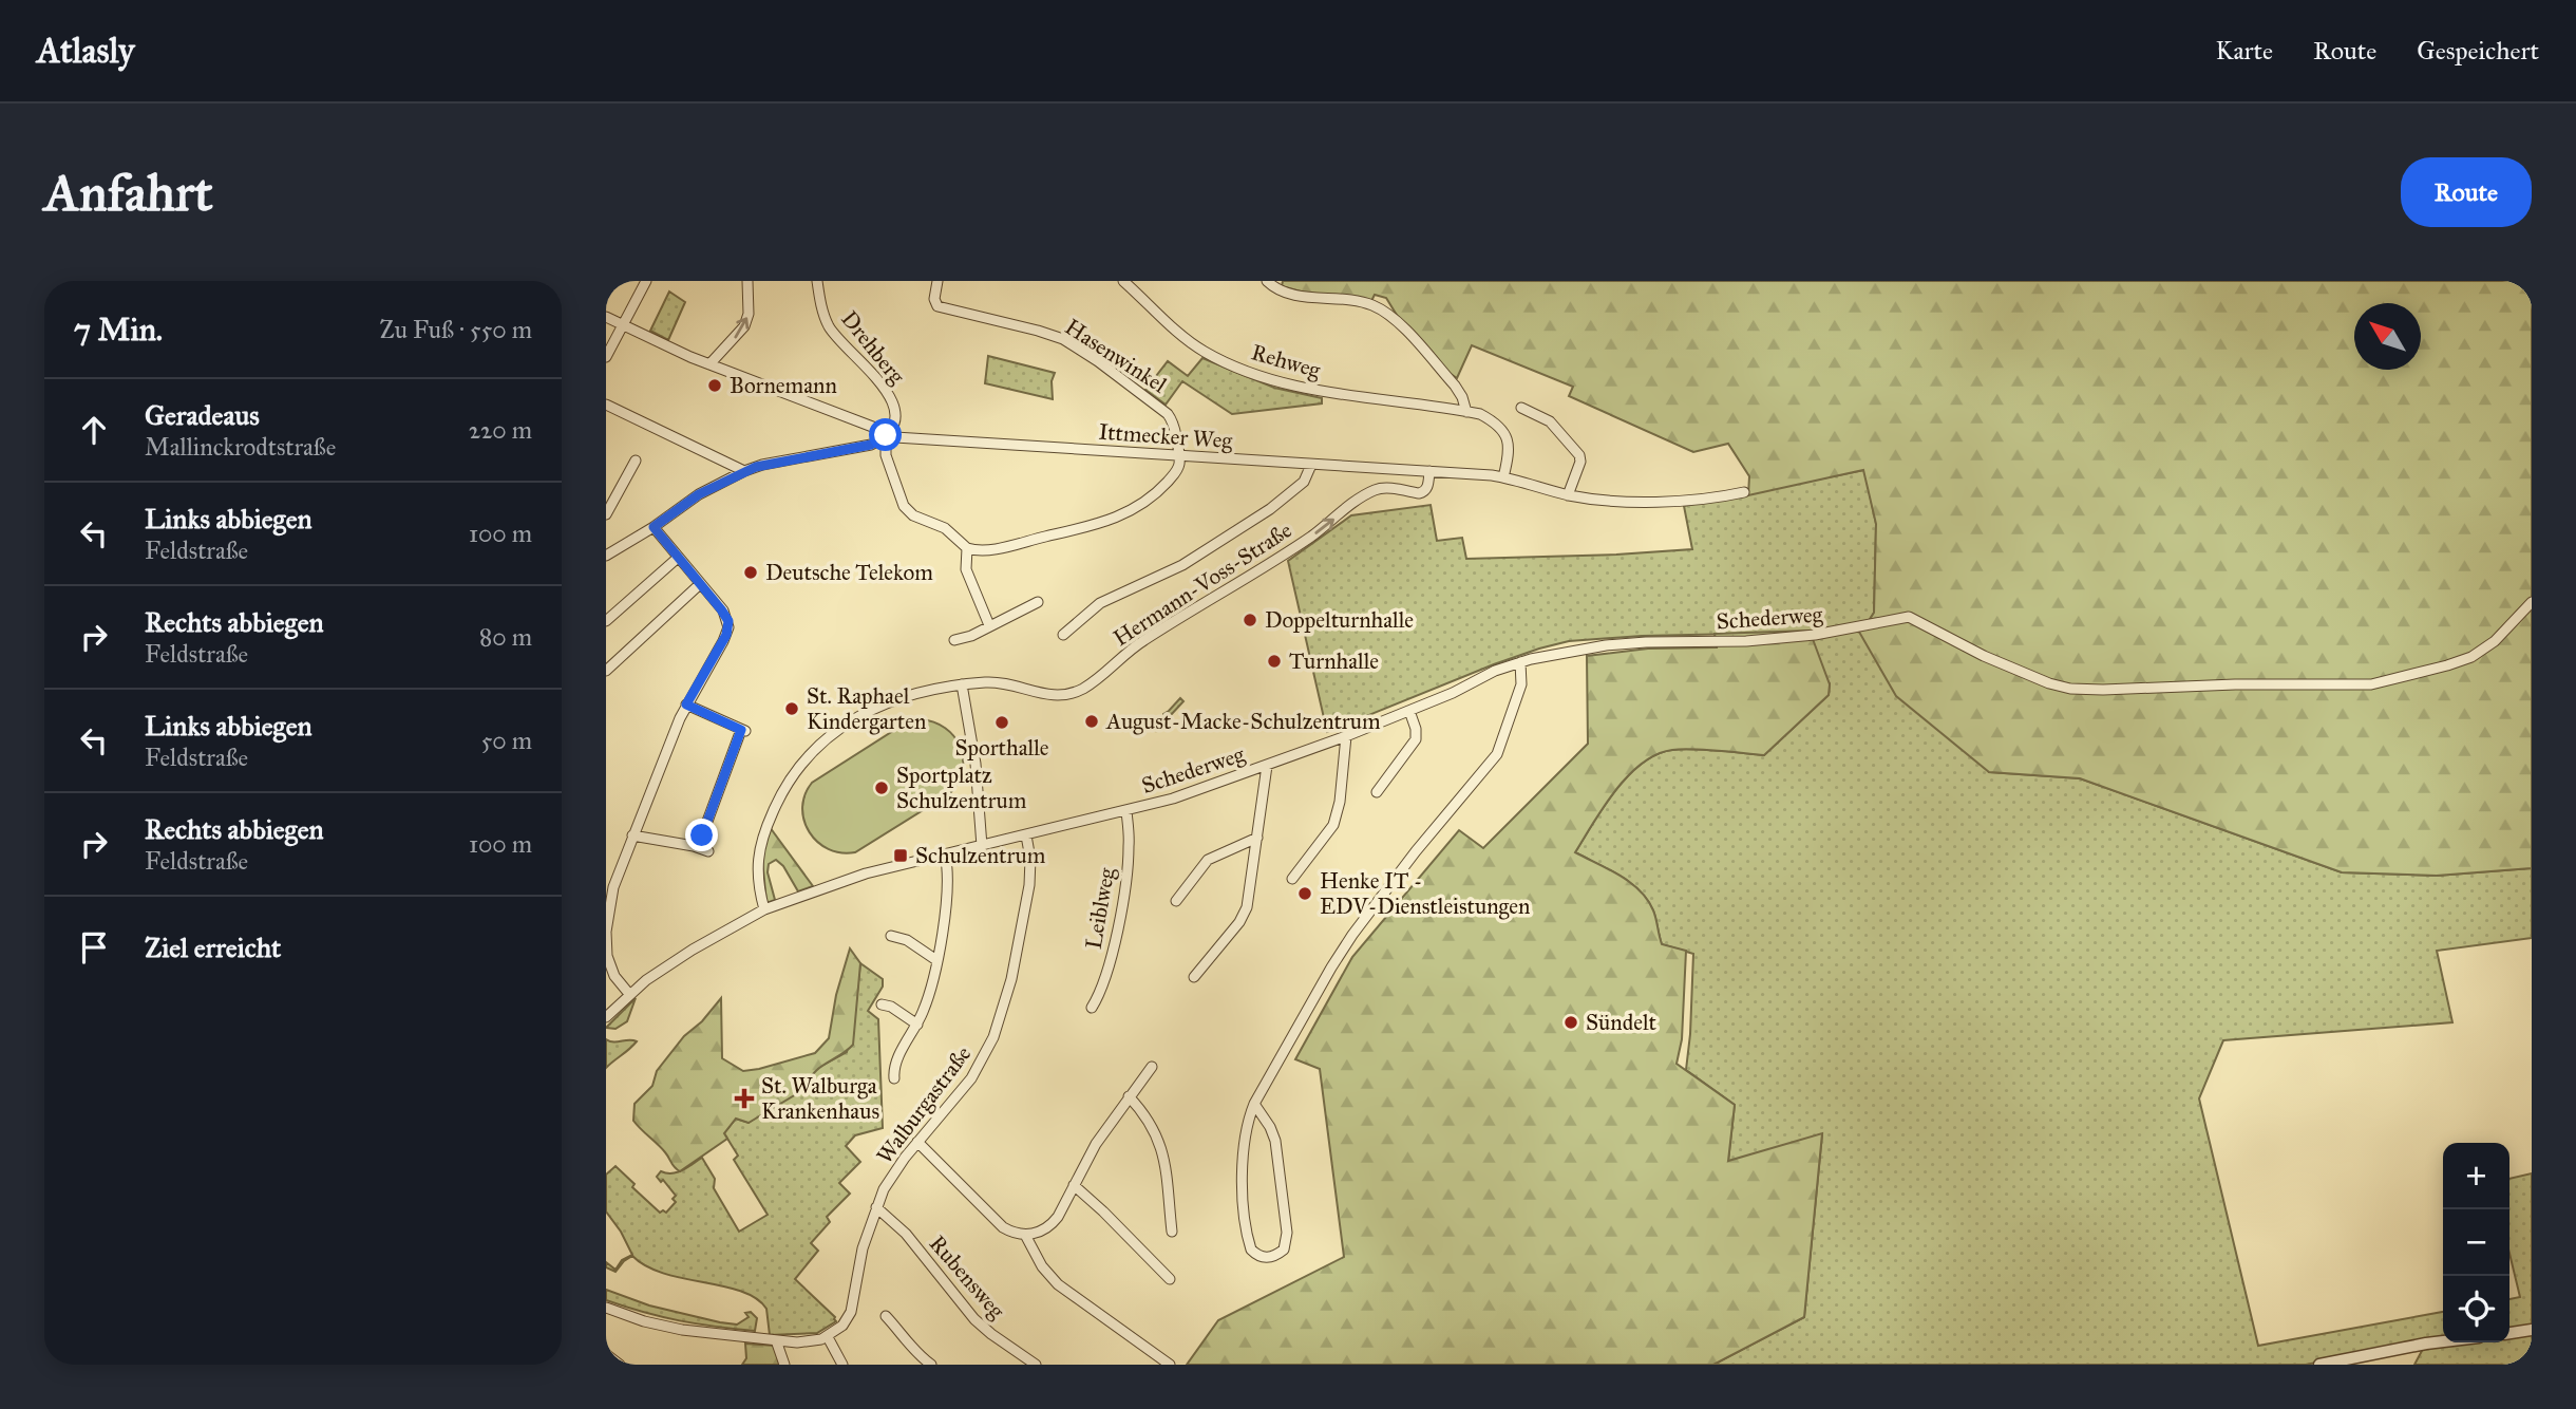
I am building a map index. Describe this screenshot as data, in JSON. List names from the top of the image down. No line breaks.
{"streets":{"street":["Drehberg","Hasenwinkel","Rehweg","Ittmecker Weg","Hermann-Voss-Straße","Schederweg","Leiblweg","Walburgastraße","Rubensweg"]},"crossings":[["Drehberg","Ittmecker Weg"],["Hasenwinkel","Ittmecker Weg"],["Rehweg","Ittmecker Weg"],["Ittmecker Weg","Hermann-Voss-Straße"],["Hermann-Voss-Straße","Schederweg"],["Schederweg","Leiblweg"],["Schederweg","Walburgastraße"],["Walburgastraße","Rubensweg"]],"places":{"other":["Bornemann","Deutsche Telekom","Doppelturnhalle","Turnhalle","St. Raphael Kindergarten","August-Macke-Schulzentrum","Sporthalle","Sportplatz Schulzentrum","Henke IT - EDV-Dienstleistungen","Sündelt"],"transit":["Schulzentrum"],"health":["St. Walburga Krankenhaus"]},"north":"top left","page":{"header":"Atlasly","nav":["Karte","Route","Gespeichert"],"buttons":"Route","title":"Anfahrt","heading":["7 Min.","Zu Fuß · 550 m"],"list":[["Geradeaus","Mallinckrodtstraße","220 m"],["Links abbiegen","Feldstraße","100 m"],["Rechts abbiegen","Feldstraße","80 m"],["Links abbiegen","Feldstraße","50 m"],["Rechts abbiegen","Feldstraße","100 m"],"Ziel erreicht"],"map_buttons":["+","−"]}}
